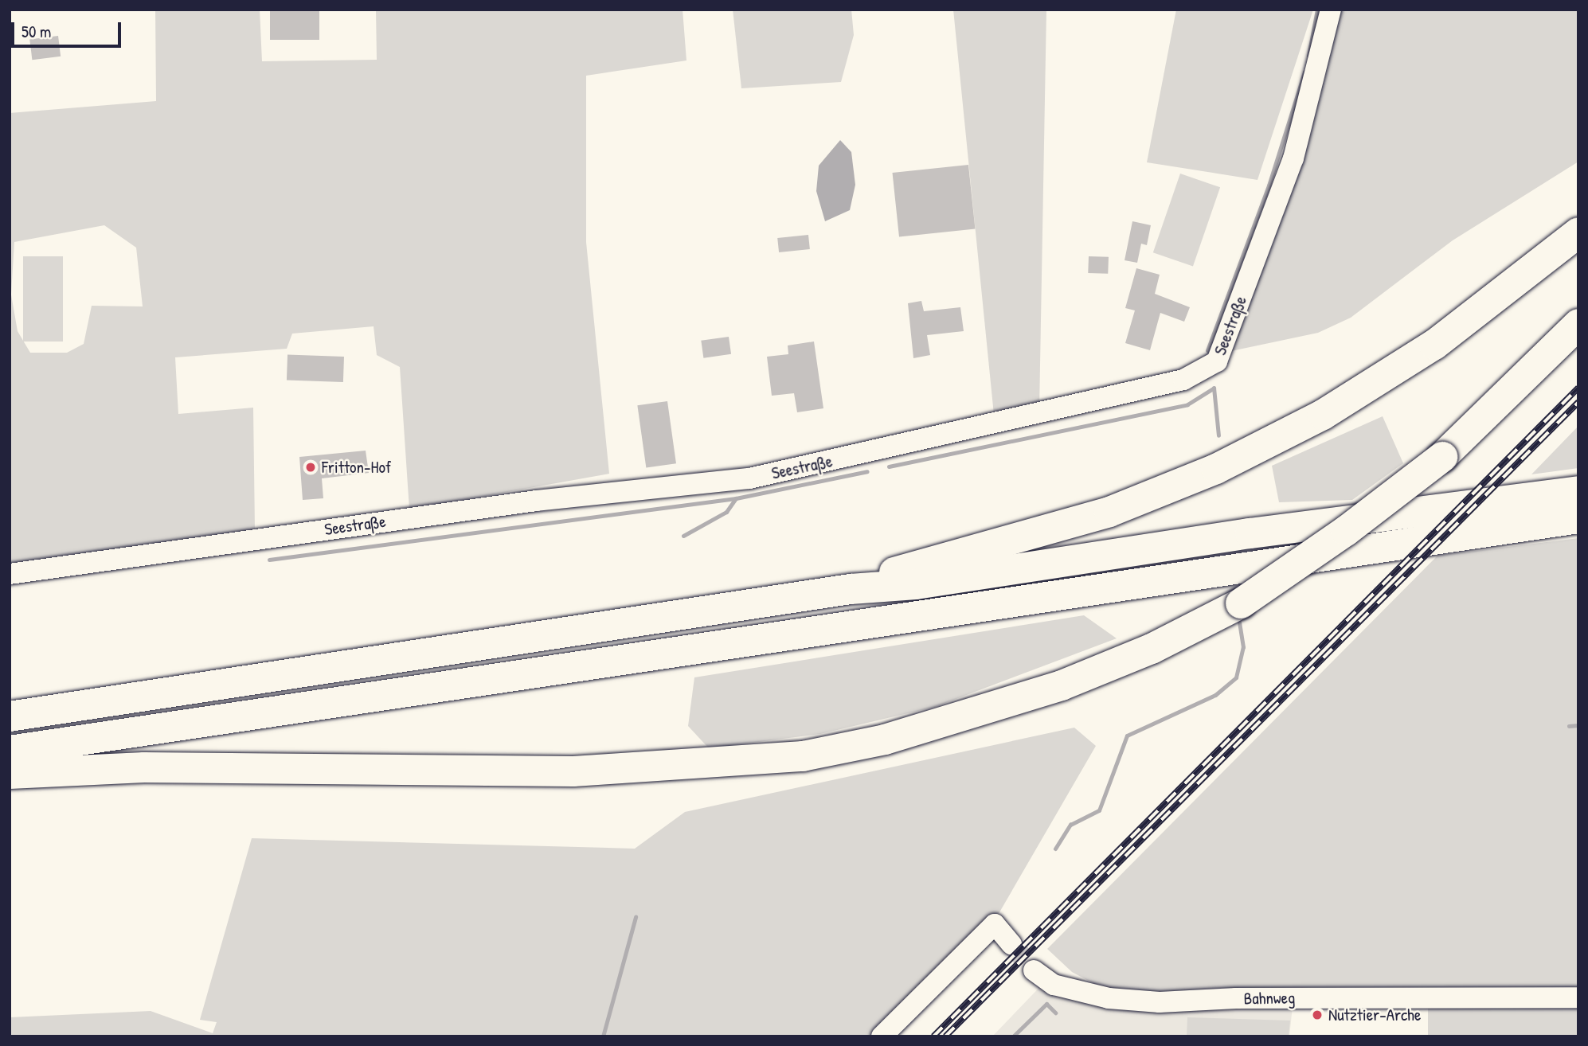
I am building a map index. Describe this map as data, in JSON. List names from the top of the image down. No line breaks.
{"streets":{"street":["Seestraße","Bahnweg"]},"places":["Fritton-Hof","Nutztier-Arche"],"scale_bar":"50 m"}
